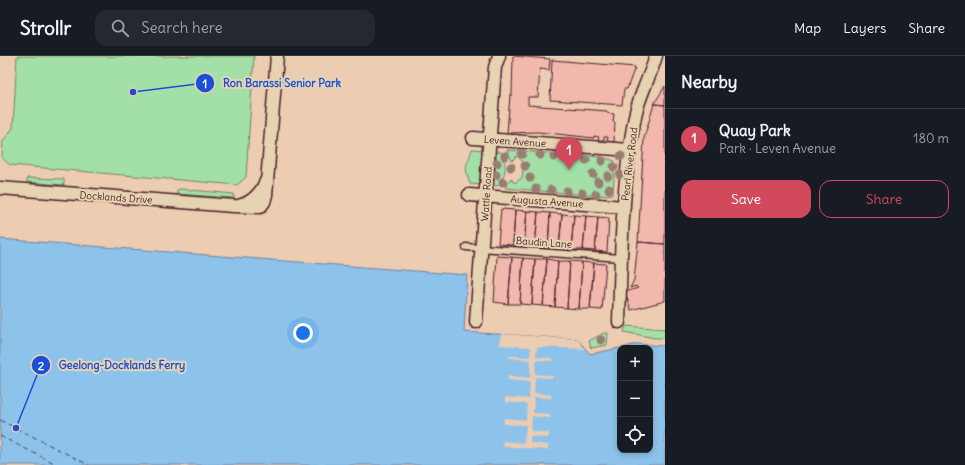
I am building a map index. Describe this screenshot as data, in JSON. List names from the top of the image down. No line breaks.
{"streets":{"street":["Leven Avenue","Pearl River Road","Wattle Road","Docklands Drive","Augusta Avenue"],"lane":["Baudin Lane"]},"crossings":[["Leven Avenue","Pearl River Road"],["Leven Avenue","Wattle Road"],["Pearl River Road","Augusta Avenue"],["Pearl River Road","Baudin Lane"],["Wattle Road","Augusta Avenue"],["Wattle Road","Baudin Lane"]],"places":["Ron Barassi Senior Park","Geelong-Docklands Ferry"],"page":{"header":"Strollr","search":"Search here","nav":["Map","Layers","Share"],"heading":"Nearby","list":[{"mark":"1","name":"Quay Park","note":"Park · Leven Avenue","value":"180 m"}],"pins":"1","buttons":["Save","Share"],"map_buttons":["+","−"]}}
